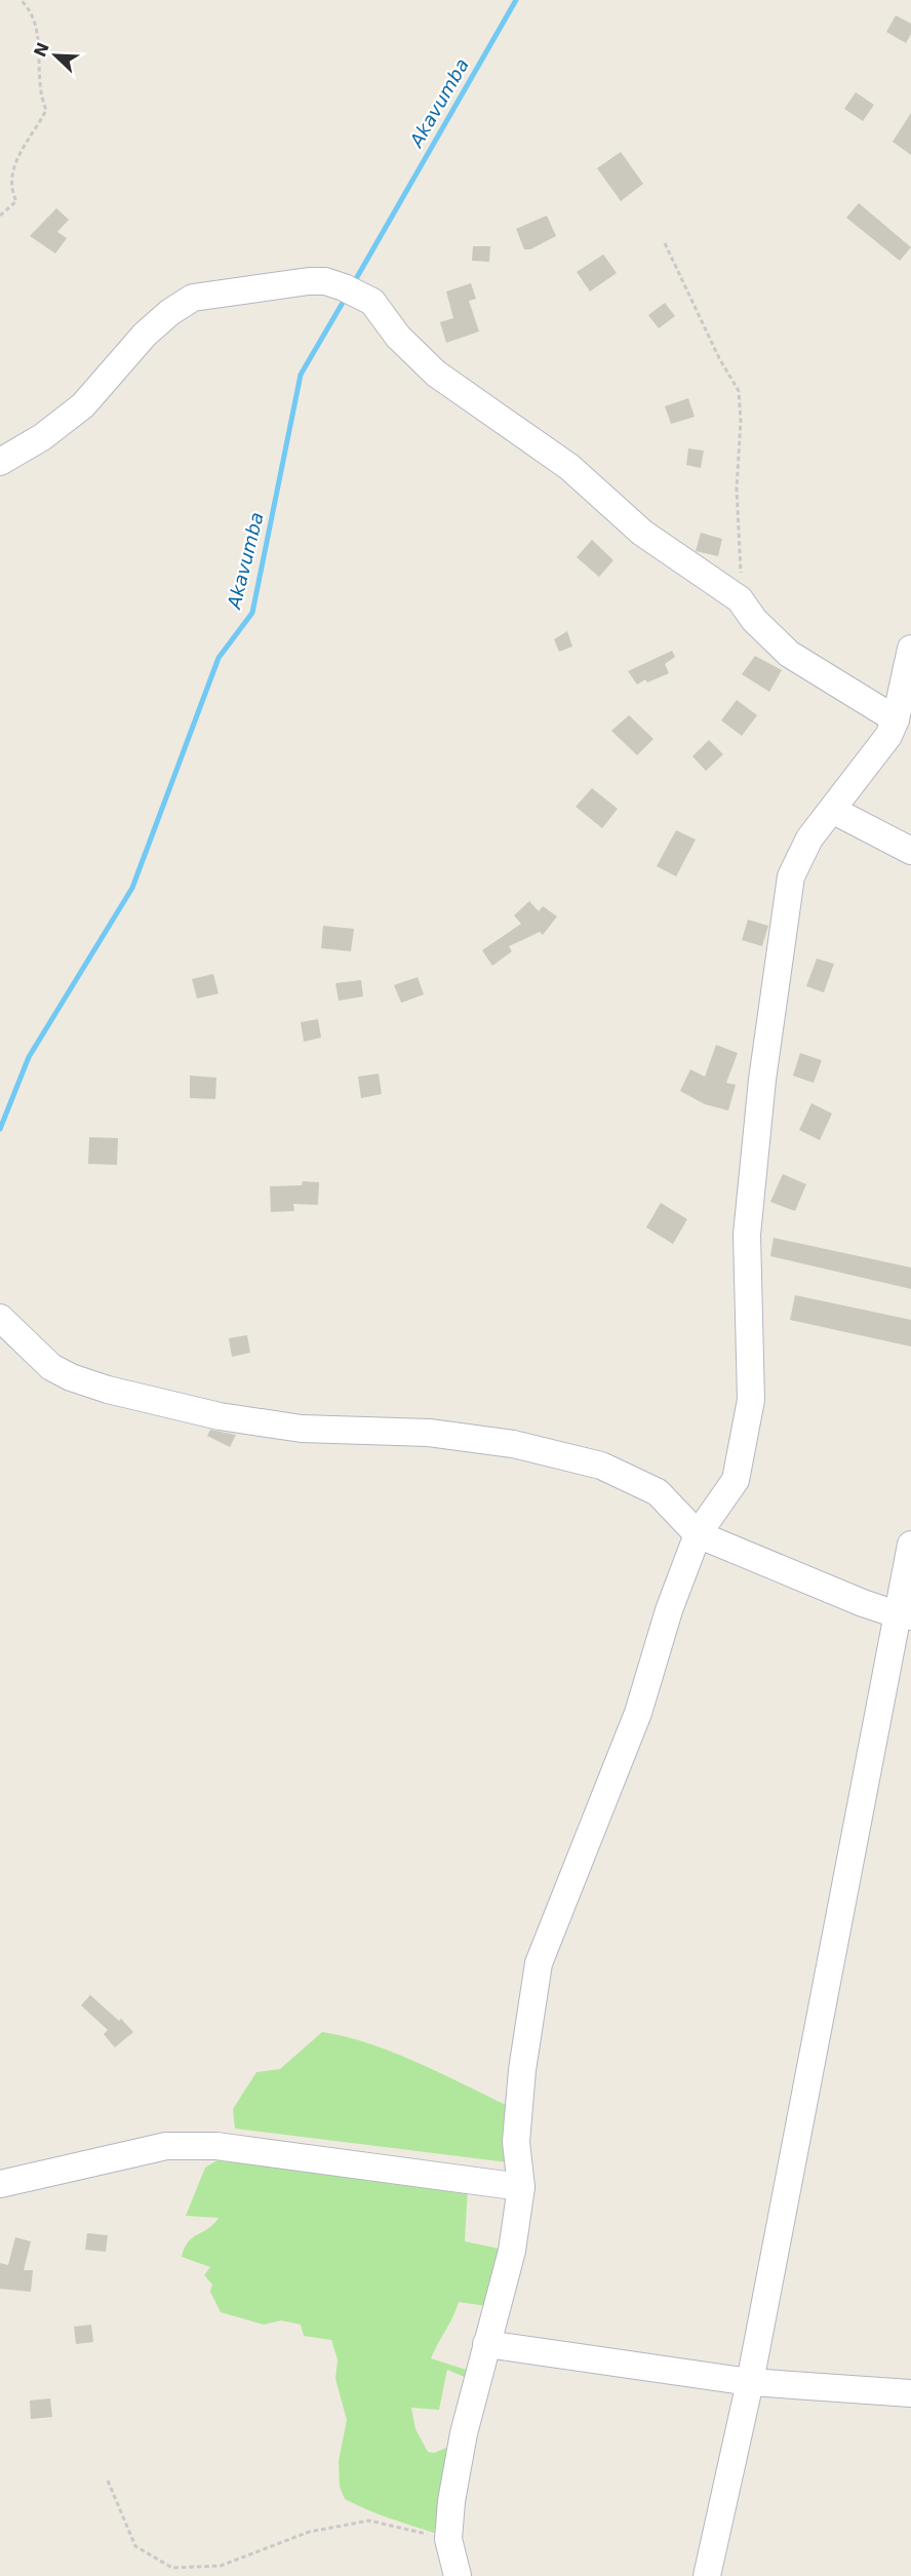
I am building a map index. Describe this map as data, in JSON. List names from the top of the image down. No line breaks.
{"water":["Akavumba"],"north":"top left"}
